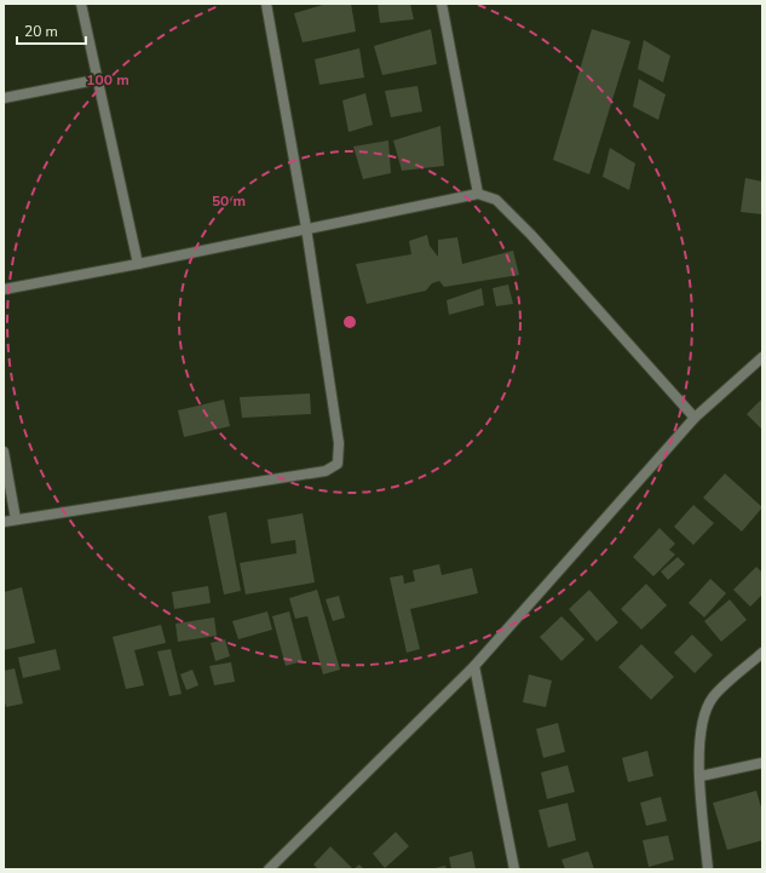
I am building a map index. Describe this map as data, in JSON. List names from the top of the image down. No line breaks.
{"scale_bar":"20 m","rings":["100 m","50 m"]}
